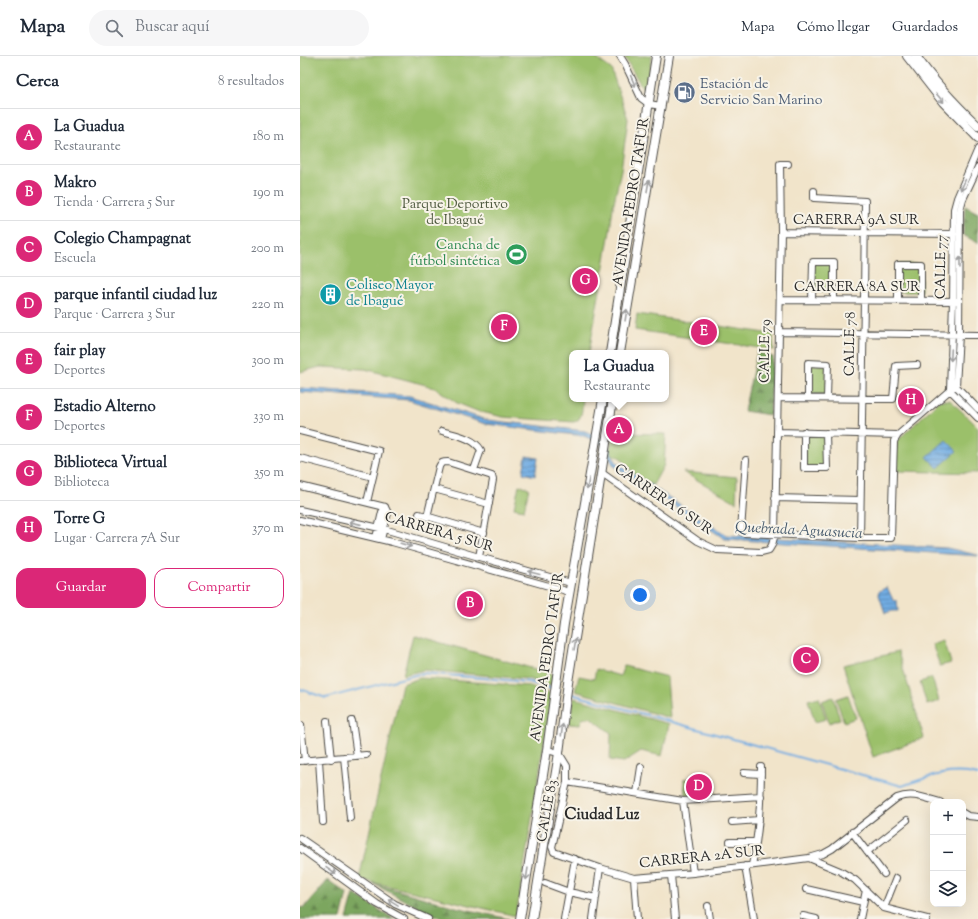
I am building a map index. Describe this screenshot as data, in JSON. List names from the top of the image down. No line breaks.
{"streets":{"main road":["AVENIDA PEDRO TAFUR"],"street":["CARERRA 9A SUR","CALLE 77","CARRERA 8A SUR","CALLE 78","CALLE 79","CARRERA 6 SUR","CARRERA 5 SUR","CALLE 83","CARRERA 2A SUR"]},"crossings":[["AVENIDA PEDRO TAFUR","CARRERA 6 SUR"],["AVENIDA PEDRO TAFUR","CARRERA 5 SUR"],["AVENIDA PEDRO TAFUR","CALLE 83"],["CARERRA 9A SUR","CALLE 77"],["CARERRA 9A SUR","CALLE 78"],["CARERRA 9A SUR","CALLE 79"],["CALLE 77","CARRERA 8A SUR"],["CARRERA 8A SUR","CALLE 78"],["CARRERA 8A SUR","CALLE 79"],["CALLE 79","CARRERA 6 SUR"],["CALLE 83","CARRERA 2A SUR"]],"districts":["Ciudad Luz"],"water":["Quebrada Aguasucia"],"parks":["Parque Deportivo de Ibagué"],"places":{"fuel station":["Estación de Servicio San Marino"],"sports":["Cancha de fútbol sintética"],"building":["Coliseo Mayor de Ibagué"]},"page":{"header":"Mapa","search":"Buscar aquí","nav":["Mapa","Cómo llegar","Guardados"],"heading":["Cerca","8 resultados"],"list":[{"mark":"A","name":"La Guadua","note":"Restaurante","value":"180 m"},{"mark":"B","name":"Makro","note":"Tienda · Carrera 5 Sur","value":"190 m"},{"mark":"C","name":"Colegio Champagnat","note":"Escuela","value":"200 m"},{"mark":"D","name":"parque infantil ciudad luz","note":"Parque · Carrera 3 Sur","value":"220 m"},{"mark":"E","name":"fair play","note":"Deportes","value":"300 m"},{"mark":"F","name":"Estadio Alterno","note":"Deportes","value":"330 m"},{"mark":"G","name":"Biblioteca Virtual","note":"Biblioteca","value":"350 m"},{"mark":"H","name":"Torre G","note":"Lugar · Carrera 7A Sur","value":"370 m"}],"pins":["G","F","E","H","A","B","C","D"],"popup":["La Guadua","Restaurante"],"buttons":["Guardar","Compartir"],"map_buttons":["+","−"]}}
